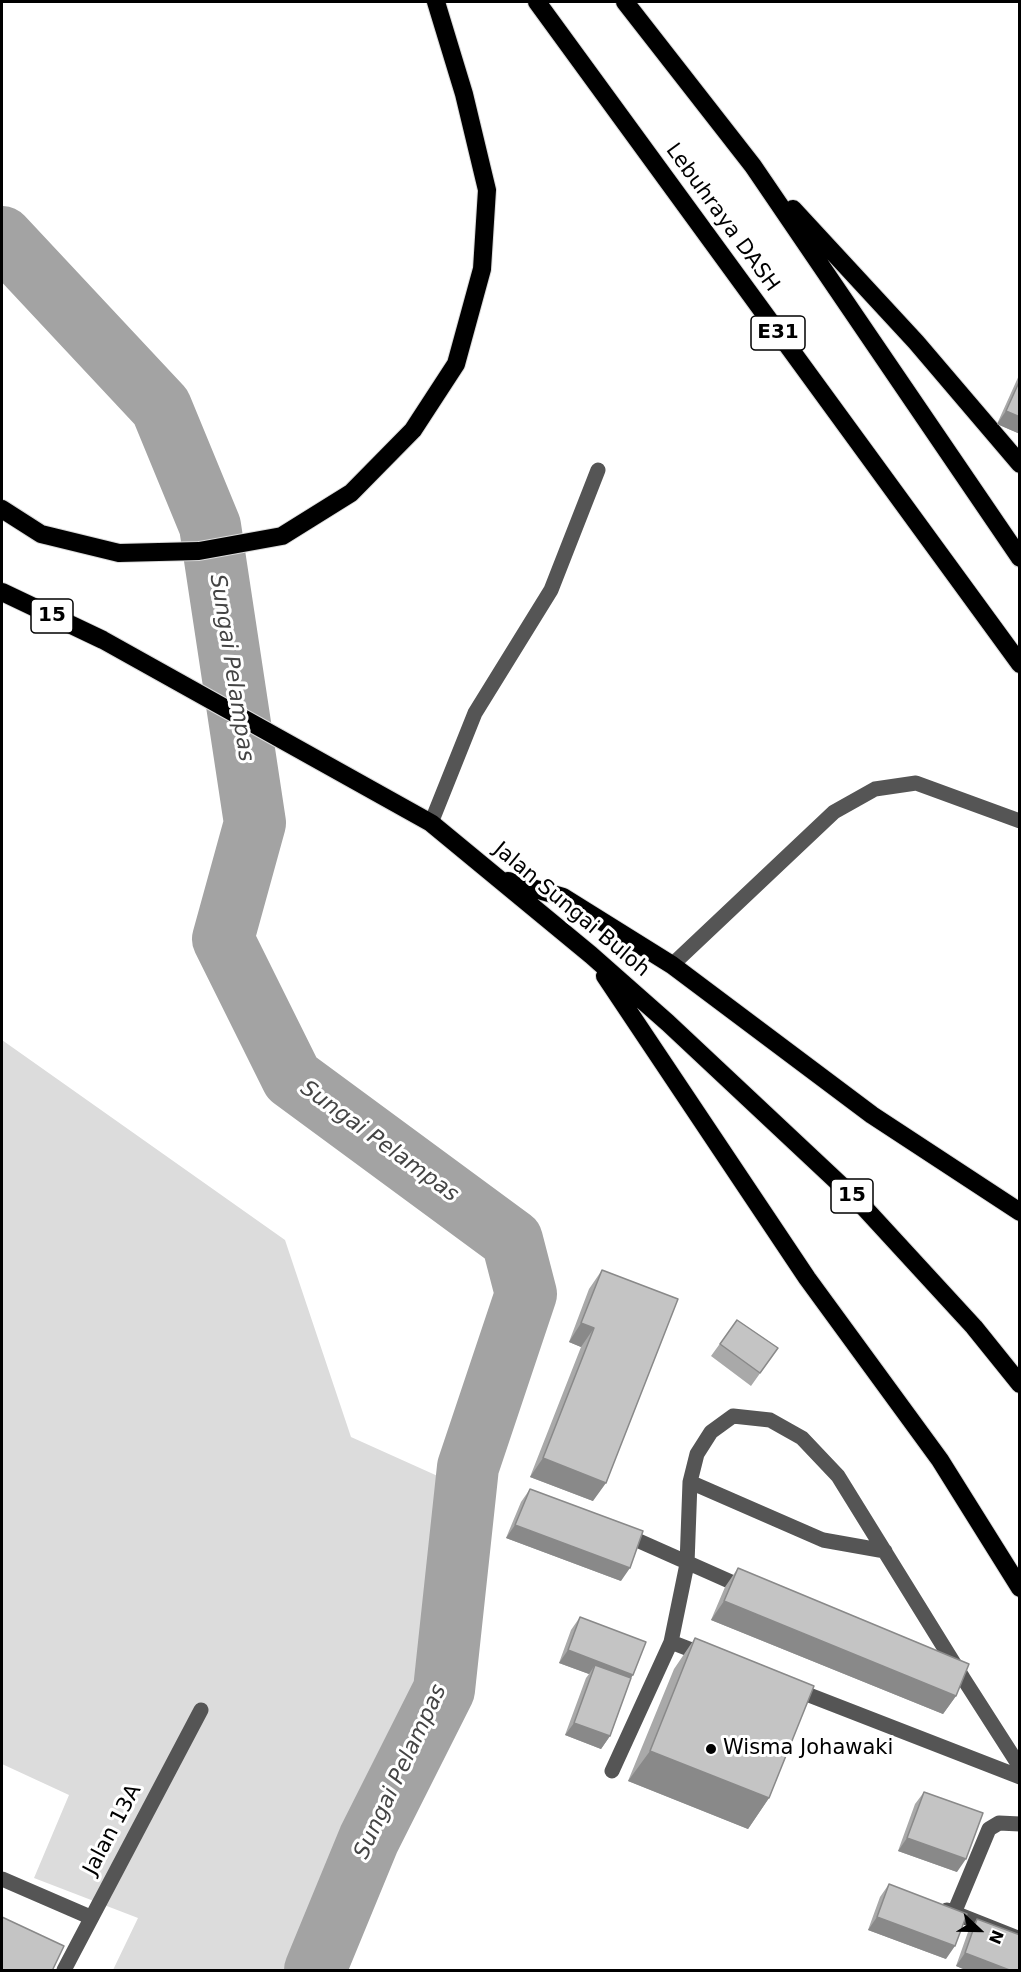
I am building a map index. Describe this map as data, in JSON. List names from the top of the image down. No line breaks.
{"streets":{"highway":["Lebuhraya DASH","E31","15","Jalan Sungai Buloh"],"street":["Jalan 13A"]},"water":["Sungai Pelampas"],"places":["Wisma Johawaki"],"north":"right"}
